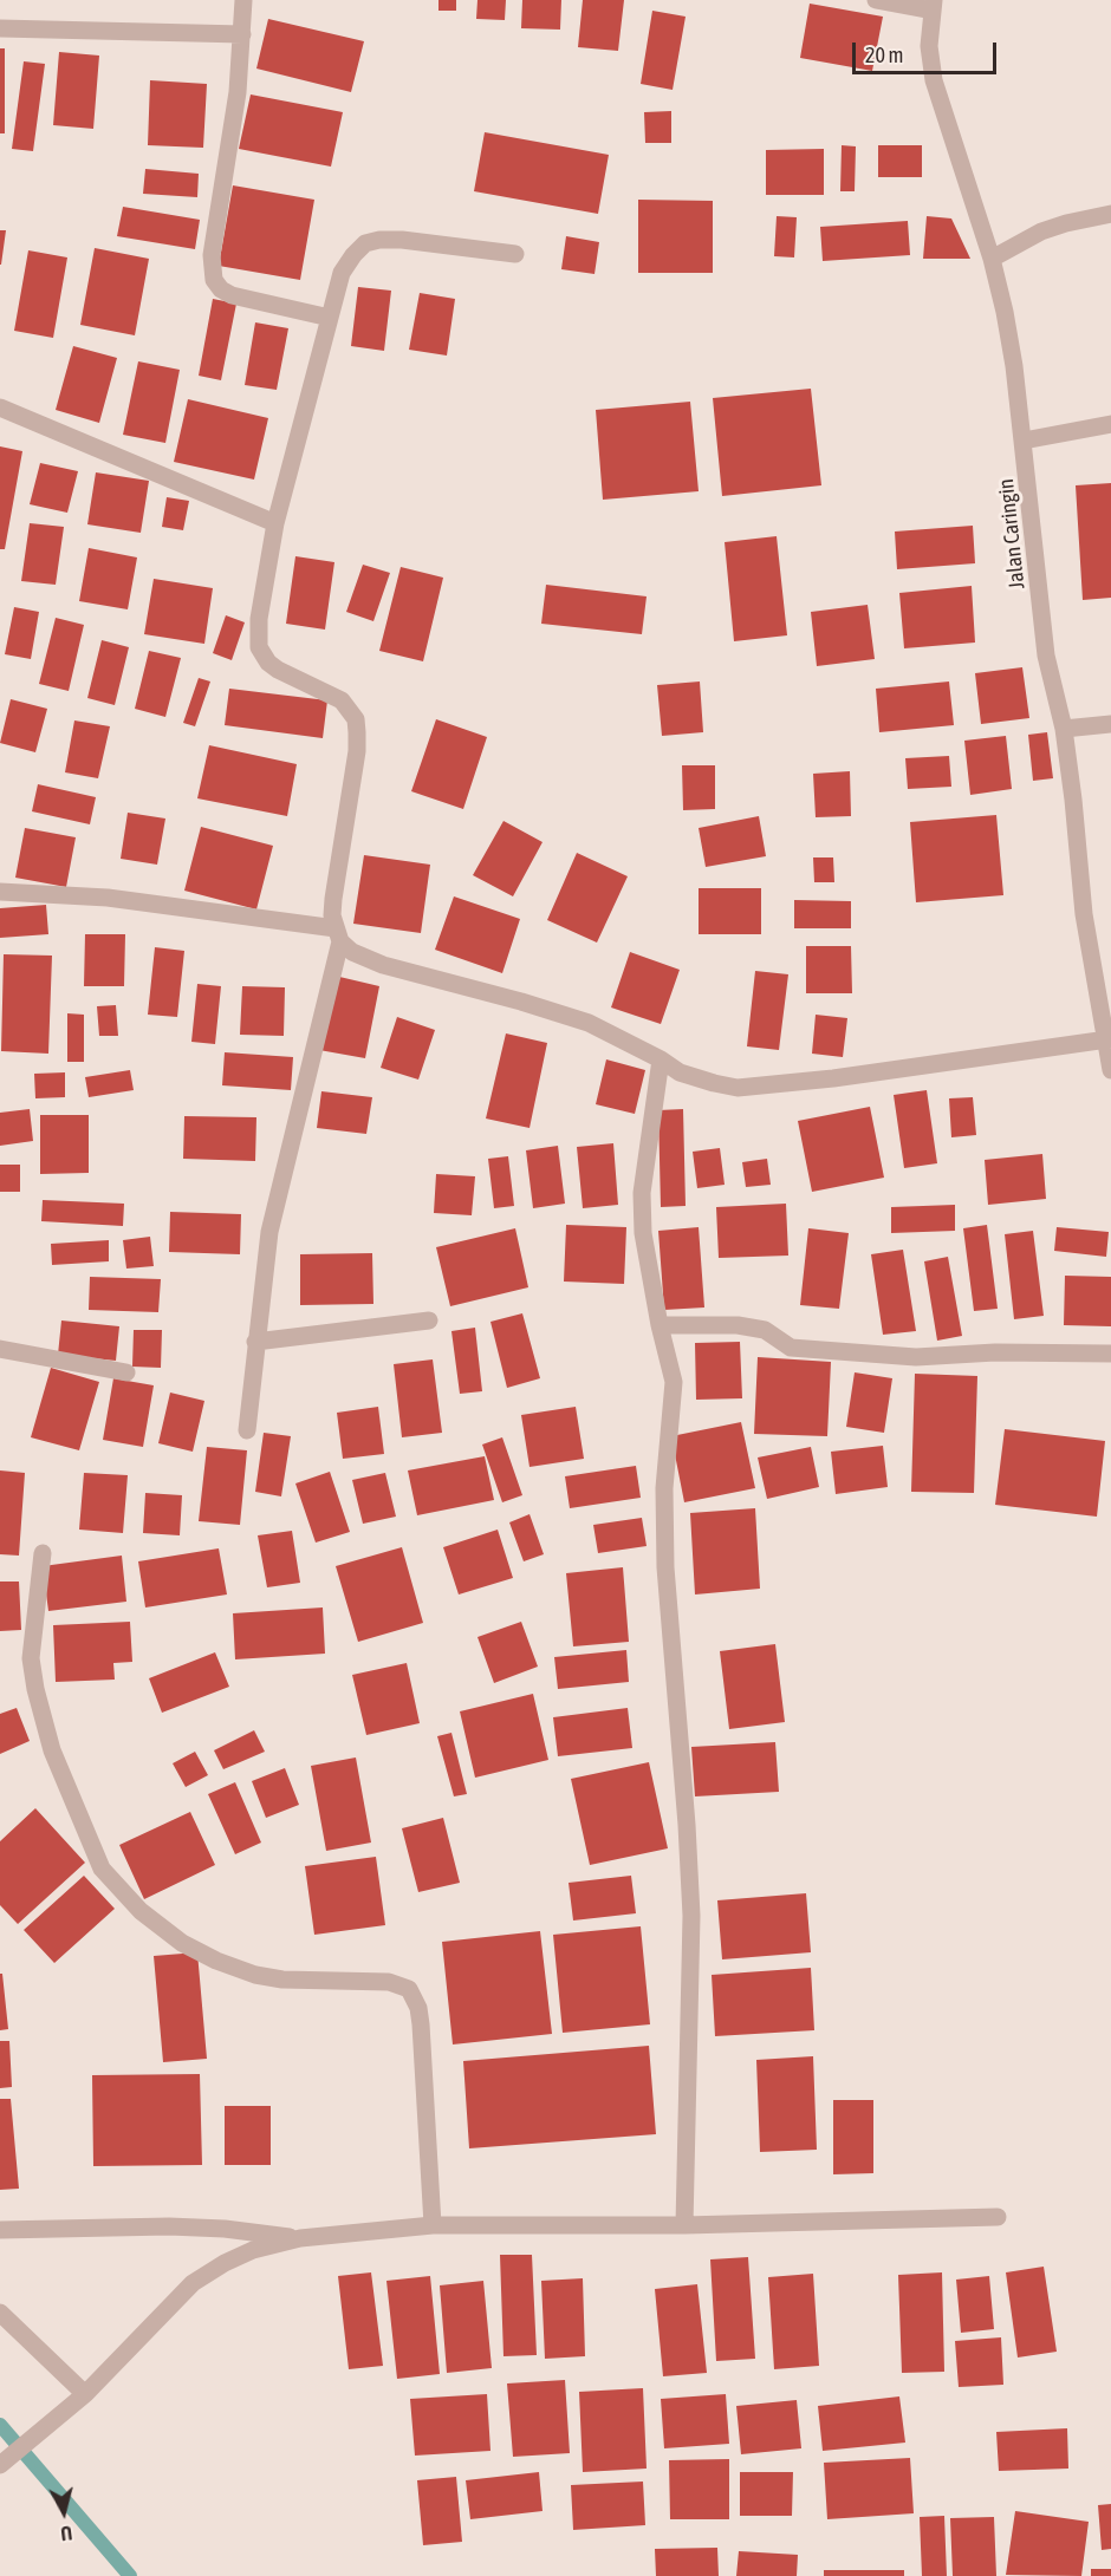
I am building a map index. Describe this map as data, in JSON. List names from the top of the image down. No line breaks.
{"streets":{"street":["Jalan Caringin"]},"scale_bar":"20 m","north":"bottom"}
